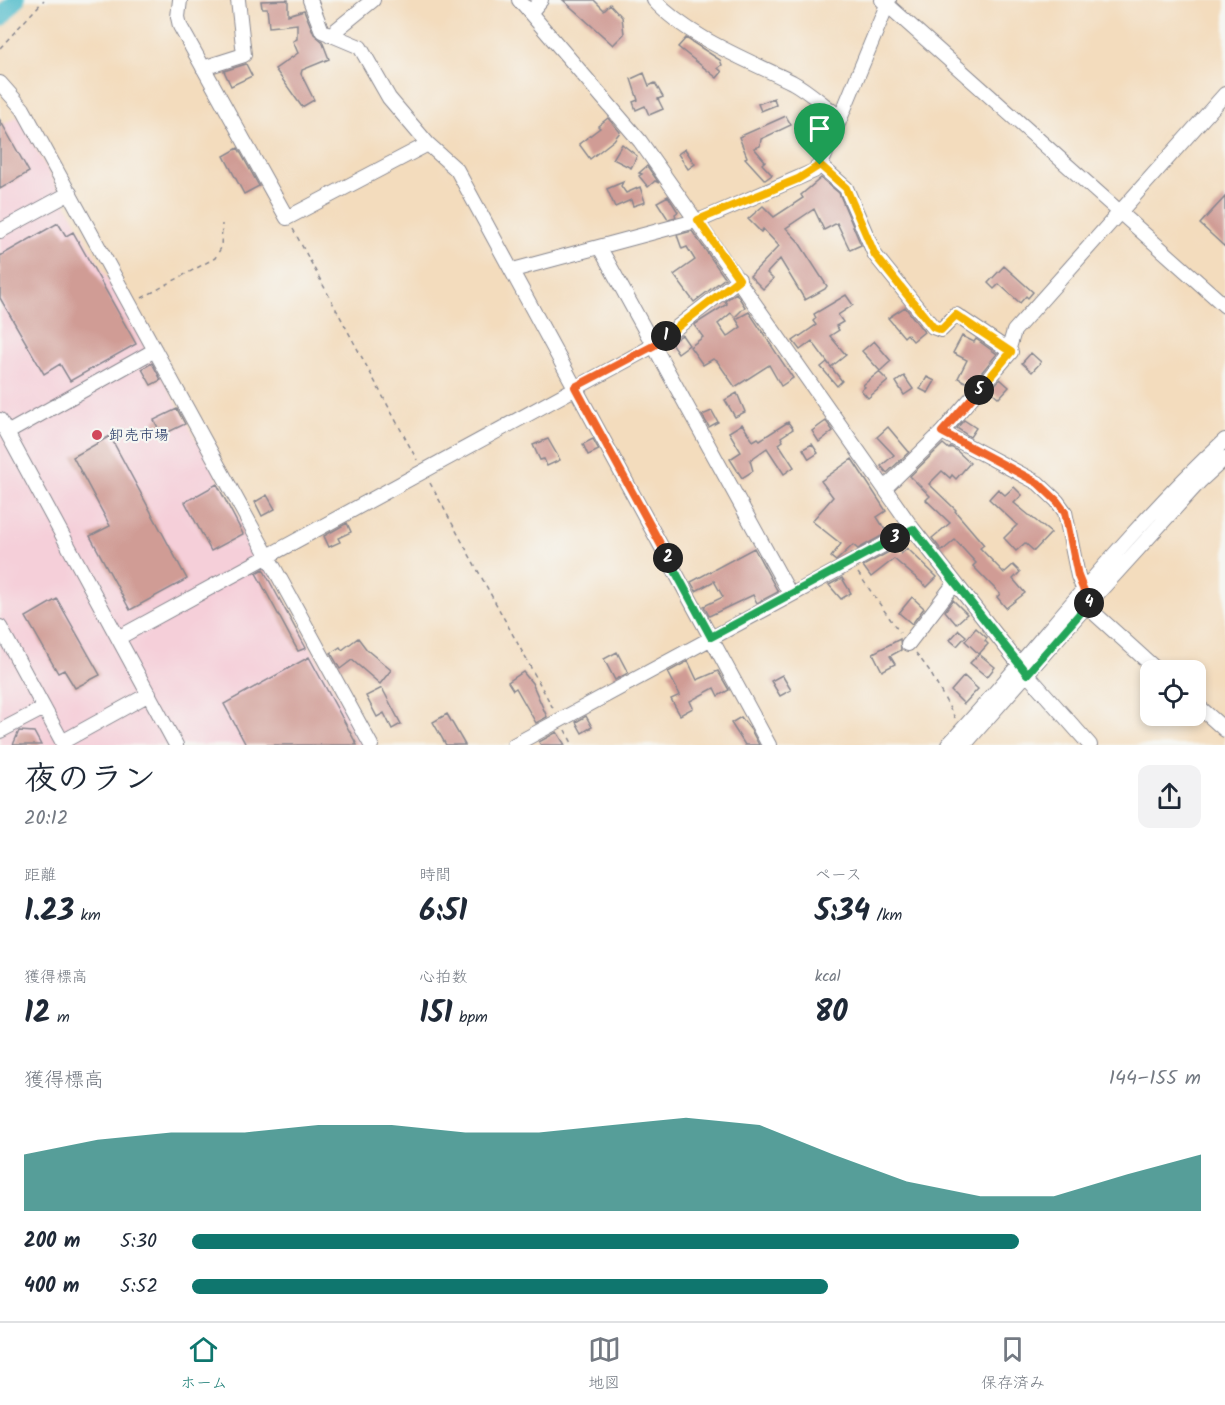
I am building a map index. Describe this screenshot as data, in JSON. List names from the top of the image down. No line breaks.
{"places":["卸売市場"],"page":{"pins":["1","5","3","2","4"],"heading":["夜のラン","20:12"],"stats":[["距離","1.23 km"],["時間","6:51"],["ペース","5:34 /km"],["獲得標高","12 m"],["心拍数","151 bpm"],["kcal","80"]],"chart":["獲得標高","144–155 m"],"list":[{"name":"200 m","note":"5:30"},{"name":"400 m","note":"5:52"}],"tabs":["ホーム","地図","保存済み"]}}
